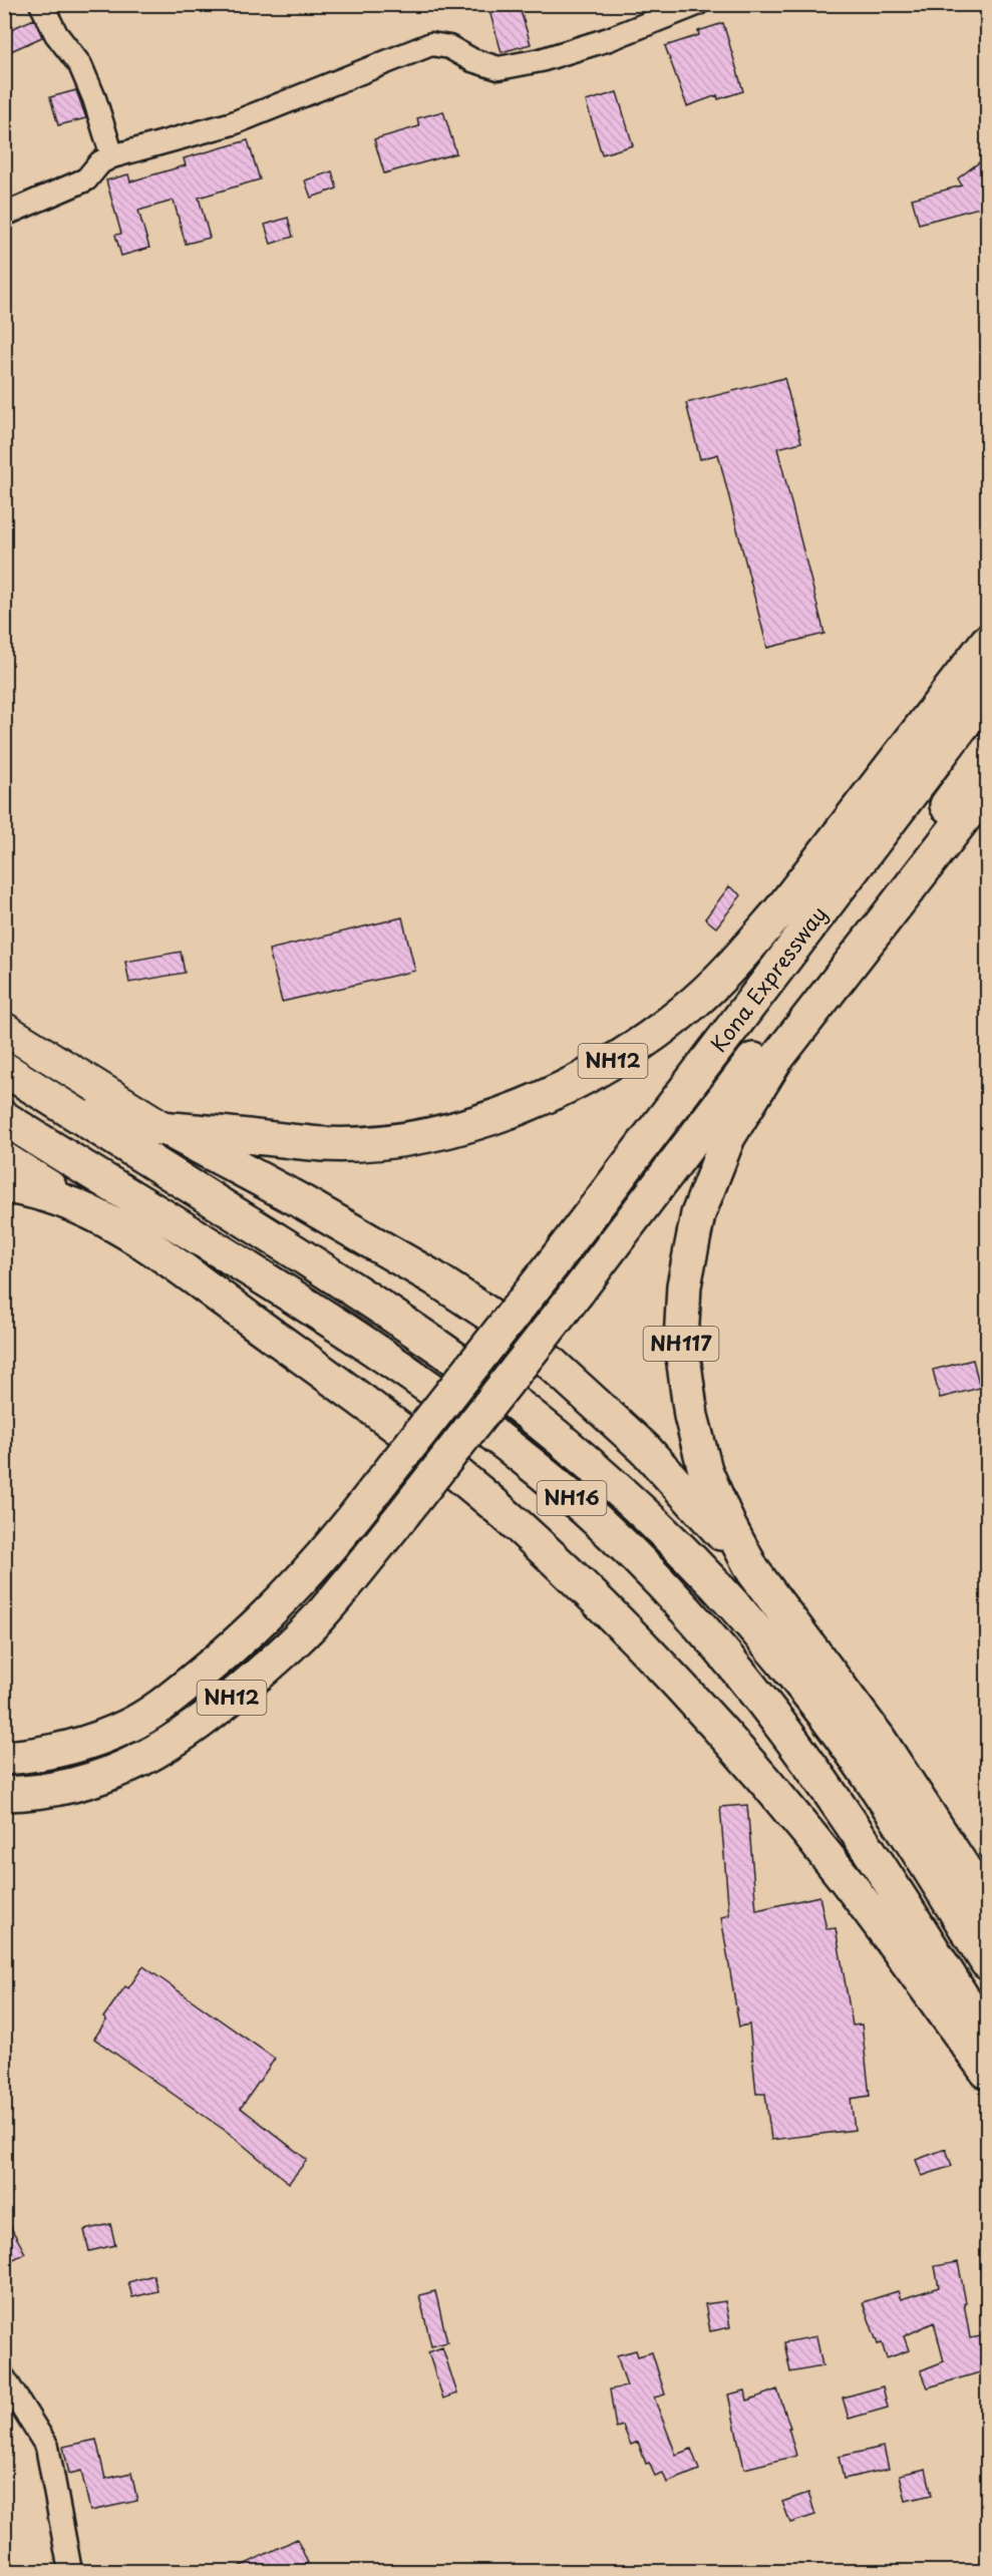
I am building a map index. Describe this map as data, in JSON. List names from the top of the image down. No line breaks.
{"streets":{"highway":["Kona Expressway","NH12","NH117","NH16"]},"crossings":[["NH12","NH16"]]}
